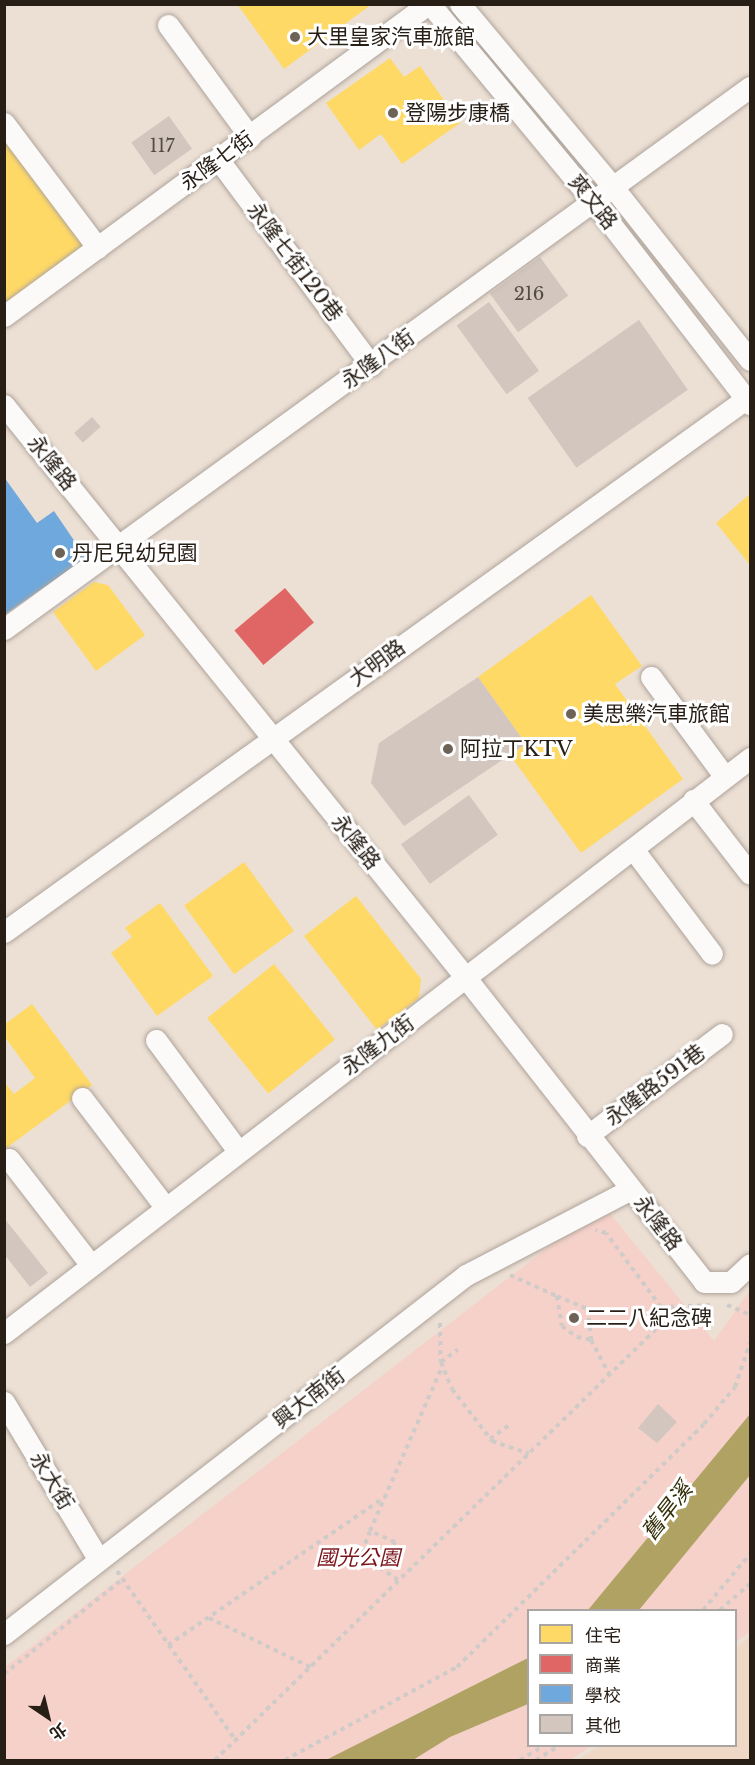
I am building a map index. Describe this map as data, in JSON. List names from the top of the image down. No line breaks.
{"streets":{"street":["永隆七街","爽文路","永隆七街120巷","永隆八街","永隆路","大明路","永隆九街","永隆路591巷","興大南街","永大街"]},"crossings":[["永隆七街","爽文路"],["永隆七街","永隆七街120巷"],["爽文路","永隆八街"],["爽文路","大明路"],["永隆七街120巷","永隆八街"],["永隆八街","永隆路"],["永隆路","大明路"],["永隆路","永隆九街"],["永隆路","永隆路591巷"],["永隆路","興大南街"],["興大南街","永大街"]],"water":["舊旱溪"],"parks":["國光公園"],"places":["大里皇家汽車旅館","登陽步康橋","丹尼兒幼兒園","美思樂汽車旅館","阿拉丁KTV","二二八紀念碑"],"house_numbers":["117","216"],"legend":["住宅","商業","學校","其他"],"north":"bottom right"}
